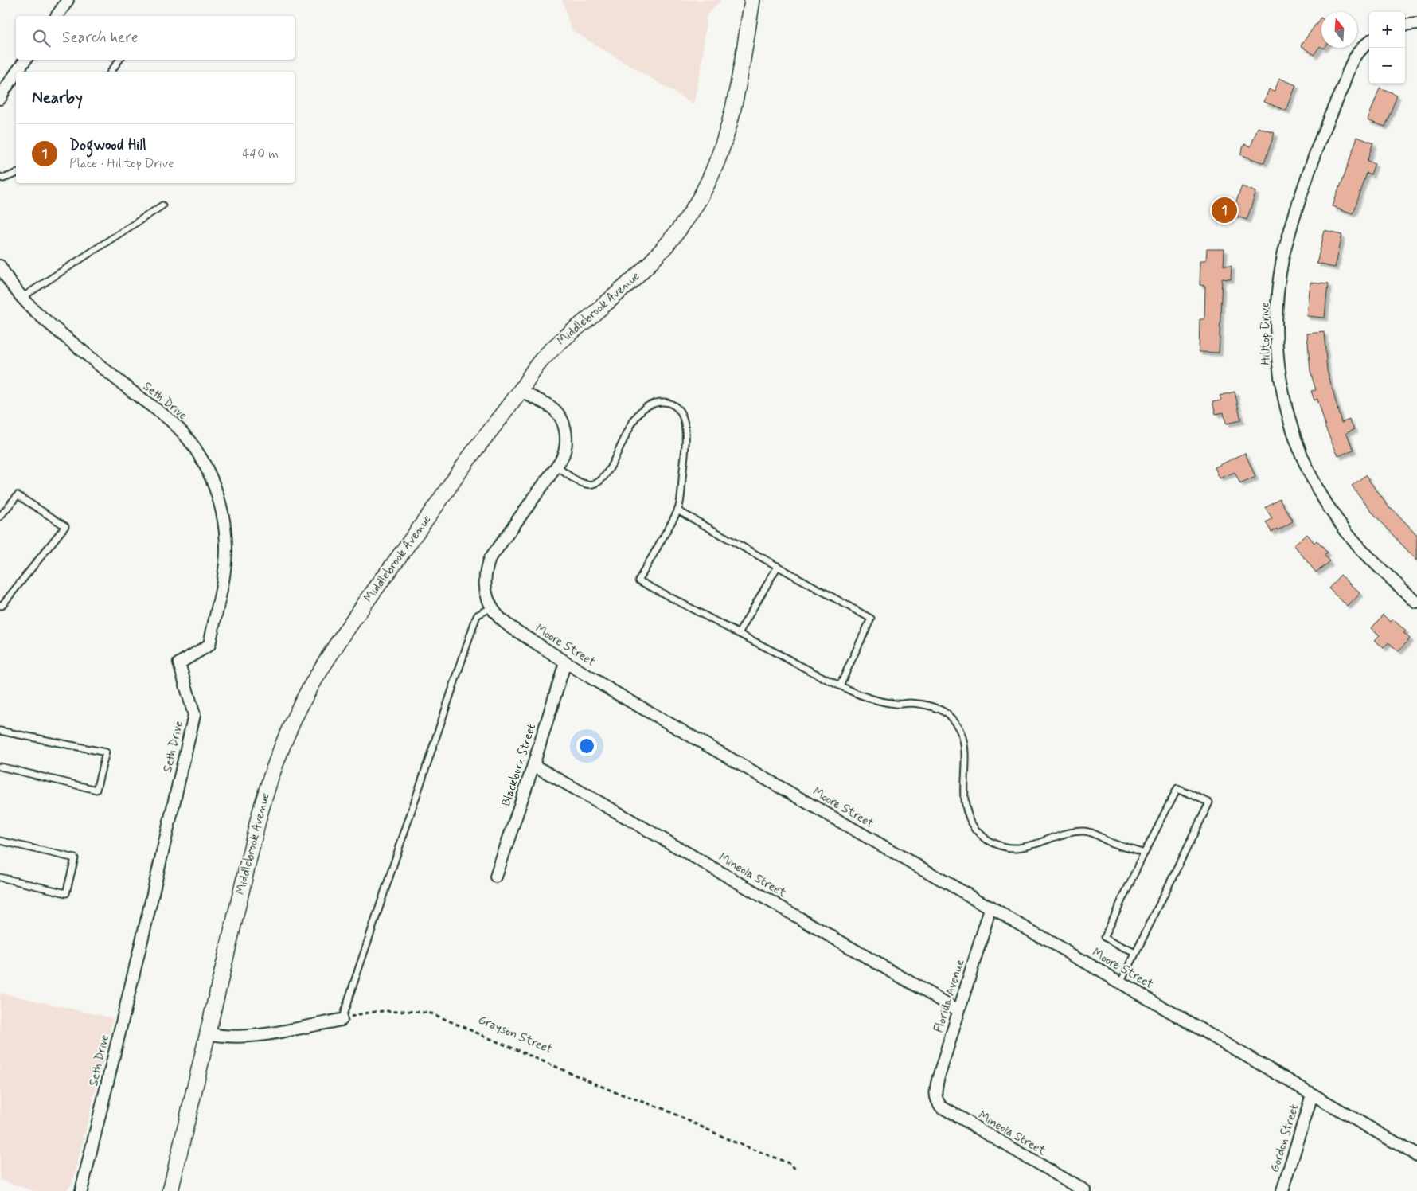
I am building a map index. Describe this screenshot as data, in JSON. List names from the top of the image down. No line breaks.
{"streets":{"main road":["Middlebrook Avenue"],"street":["Hilltop Drive","Seth Drive","Moore Street","Blackburn Street","Mineola Street","Florida Avenue","Gordon Street"],"path":["Grayson Street"]},"crossings":[["Middlebrook Avenue","Moore Street"],["Moore Street","Blackburn Street"],["Moore Street","Florida Avenue"],["Moore Street","Gordon Street"],["Blackburn Street","Mineola Street"],["Mineola Street","Florida Avenue"]],"north":"top","page":{"map_buttons":["+","−"],"search":"Search here","heading":"Nearby","list":[{"mark":"1","name":"Dogwood Hill","note":"Place · Hilltop Drive","value":"440 m"}],"pins":"1"}}
